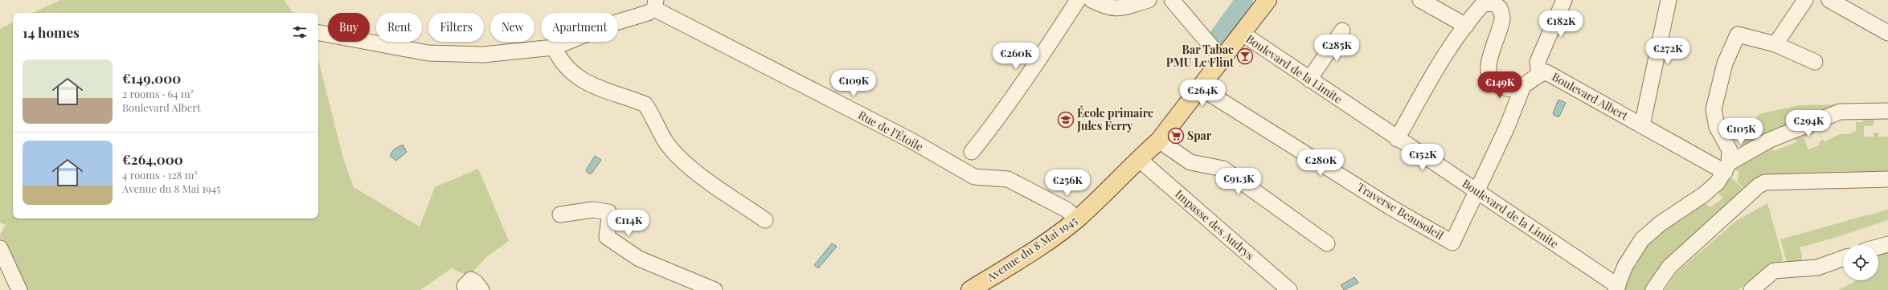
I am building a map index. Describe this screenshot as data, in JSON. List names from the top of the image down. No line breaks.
{"streets":{"main road":["Avenue du 8 Mai 1945"],"street":["Boulevard de la Limite","Boulevard Albert","Rue de l'Étoile","Traverse Beausoleil","Impasse des Audrys"]},"crossings":[["Boulevard de la Limite","Boulevard Albert"],["Boulevard de la Limite","Traverse Beausoleil"],["Boulevard de la Limite","Avenue du 8 Mai 1945"],["Rue de l'Étoile","Avenue du 8 Mai 1945"],["Traverse Beausoleil","Avenue du 8 Mai 1945"],["Impasse des Audrys","Avenue du 8 Mai 1945"]],"places":{"bar":["Bar Tabac PMU Le Flint"],"school or university":["École primaire Jules Ferry"],"supermarket":["Spar"]},"page":{"price":["€182K","€285K","€272K","€260K","€109K","€149K","€264K","€294K","€105K","€152K","€280K","€91.3K","€256K","€114K"],"chip":["Buy","Rent","Filters","New","Apartment"],"heading":"14 homes","list":[{"name":"€149,000","note":"2 rooms · 64 m² · Boulevard Albert"},{"name":"€264,000","note":"4 rooms · 128 m² · Avenue du 8 Mai 1945"}]}}
